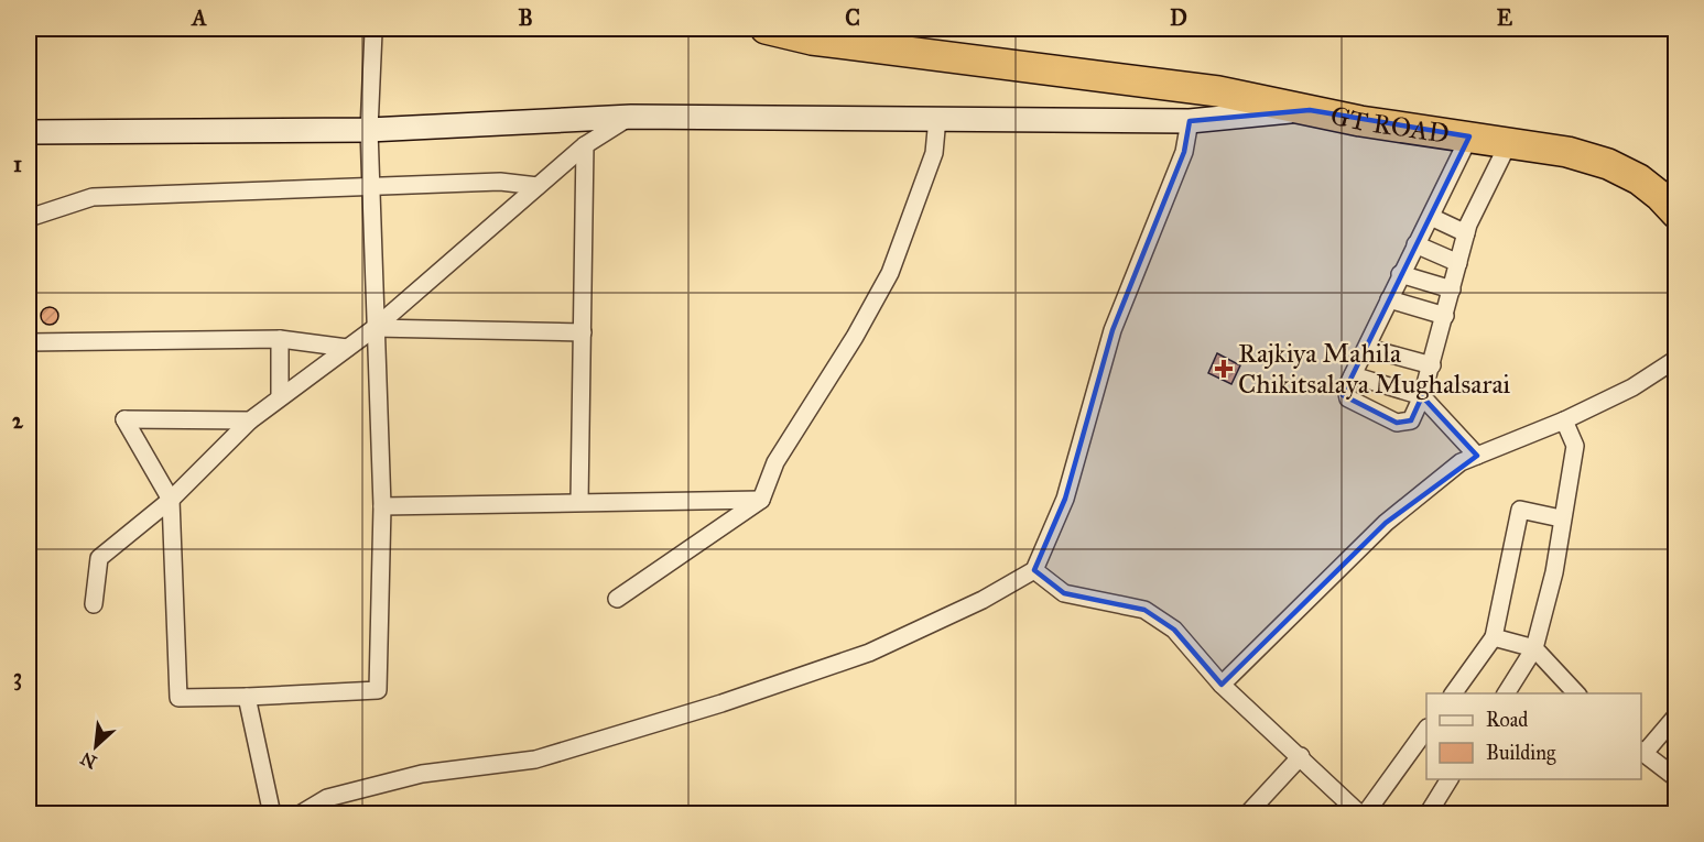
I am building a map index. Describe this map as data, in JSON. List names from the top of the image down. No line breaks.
{"streets":{"highway":["GT ROAD"]},"places":{"health":["Rajkiya Mahila Chikitsalaya Mughalsarai"]},"legend":["Road","Building"],"north":"bottom left","grid":{"columns":["A","B","C","D","E"],"rows":["1","2","3"]}}
